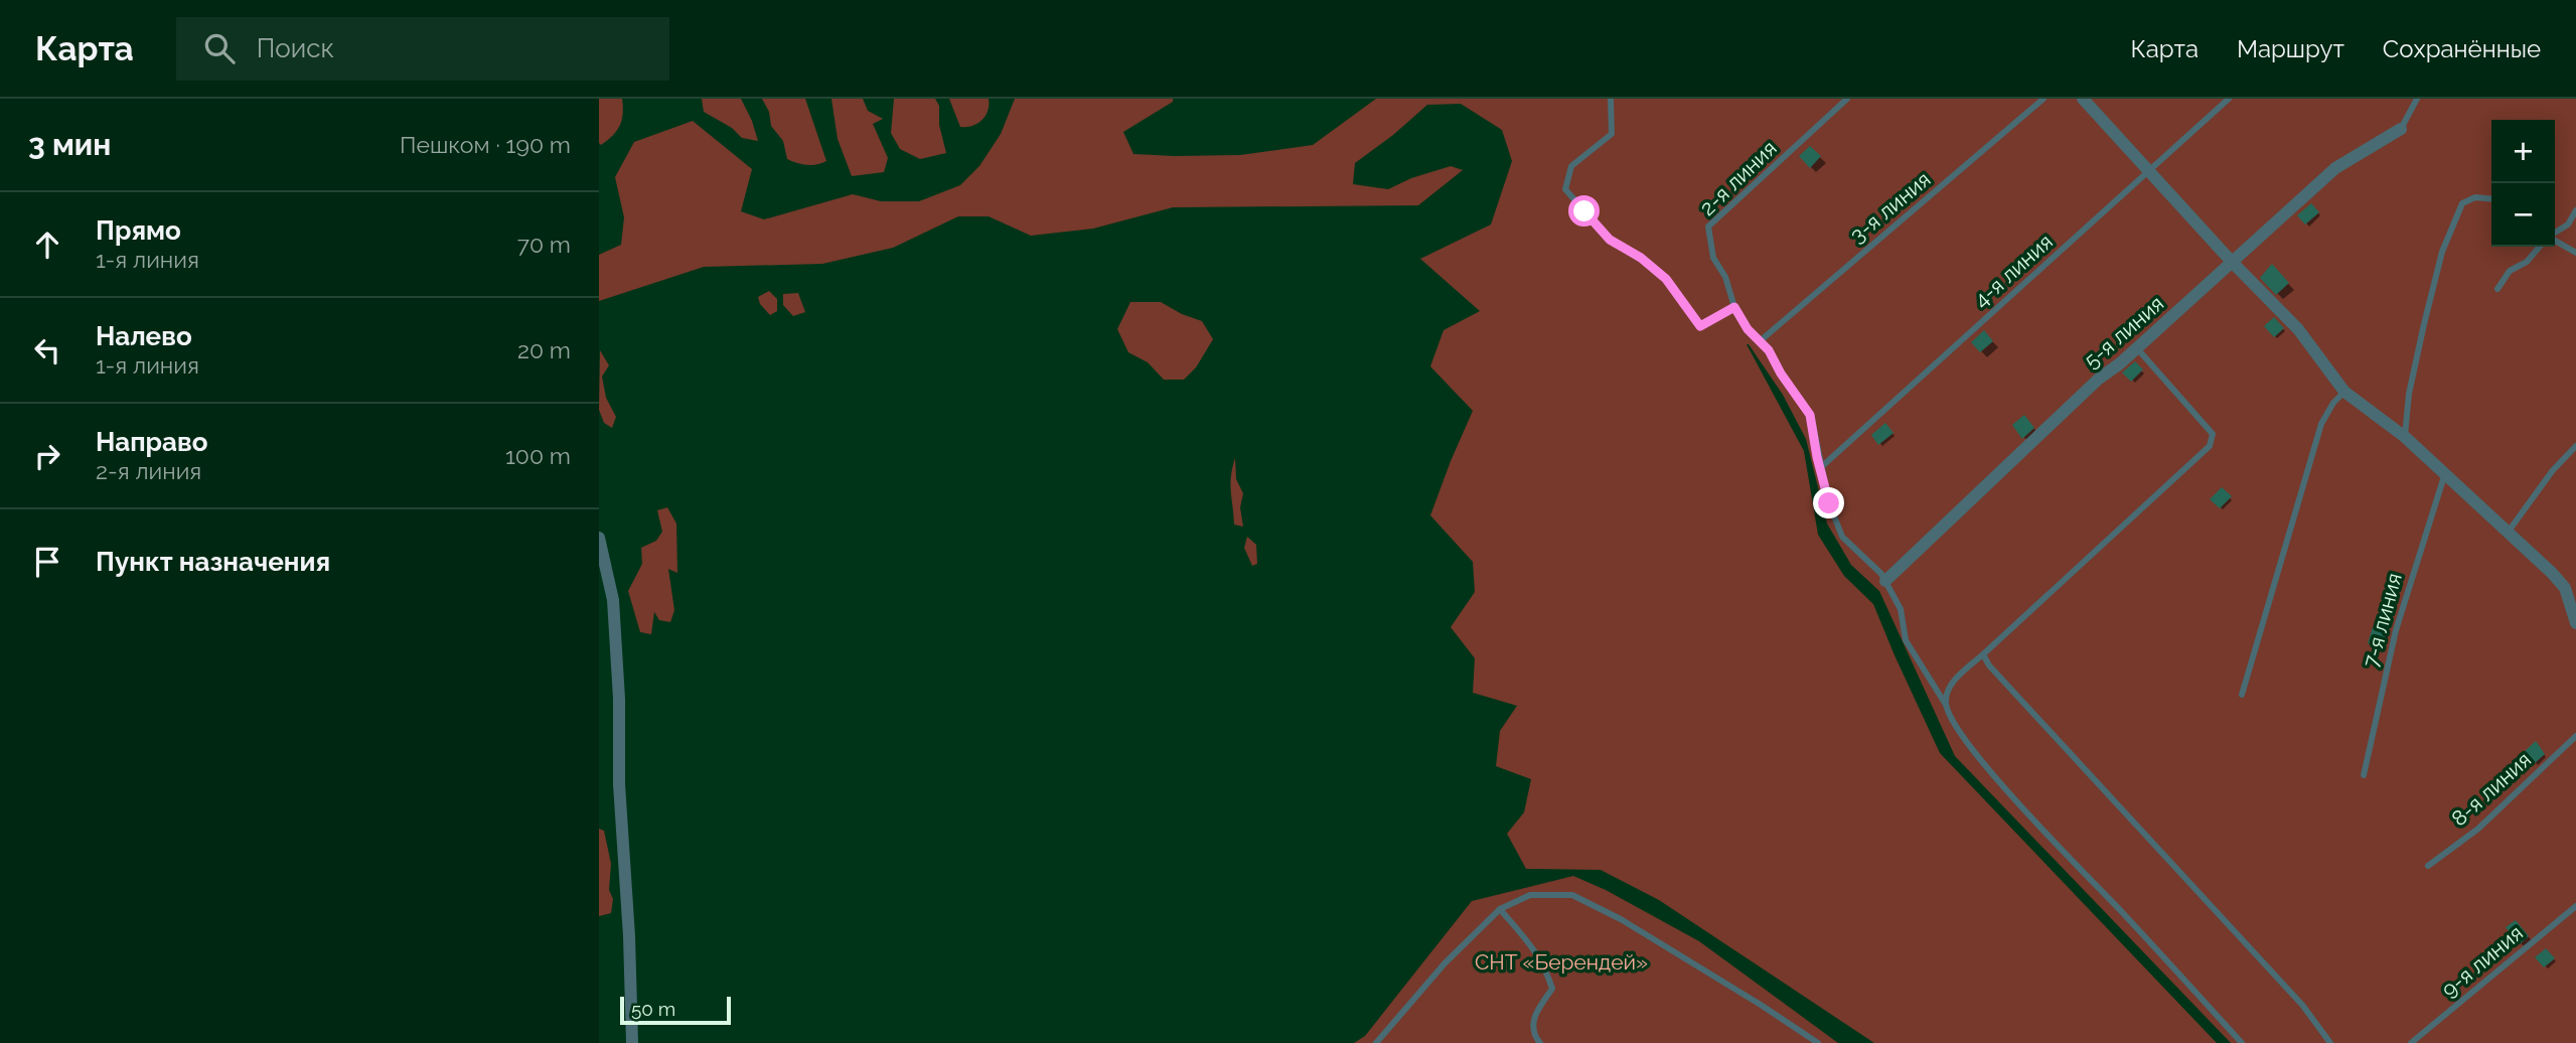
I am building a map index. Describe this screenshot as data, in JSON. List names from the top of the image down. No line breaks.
{"streets":{"street":["5-я линия"],"lane":["2-я линия","3-я линия","4-я линия","7-я линия","8-я линия","9-я линия"]},"crossings":[["2-я линия","3-я линия"],["2-я линия","4-я линия"],["2-я линия","5-я линия"]],"parks":["СНТ «Берендей»"],"scale_bar":"50 m","page":{"header":"Карта","search":"Поиск","nav":["Карта","Маршрут","Сохранённые"],"heading":["3 мин","Пешком · 190 m"],"map_buttons":["+","−"],"list":[["Прямо","1-я линия","70 m"],["Налево","1-я линия","20 m"],["Направо","2-я линия","100 m"],"Пункт назначения"],"scale":"50 m"}}
